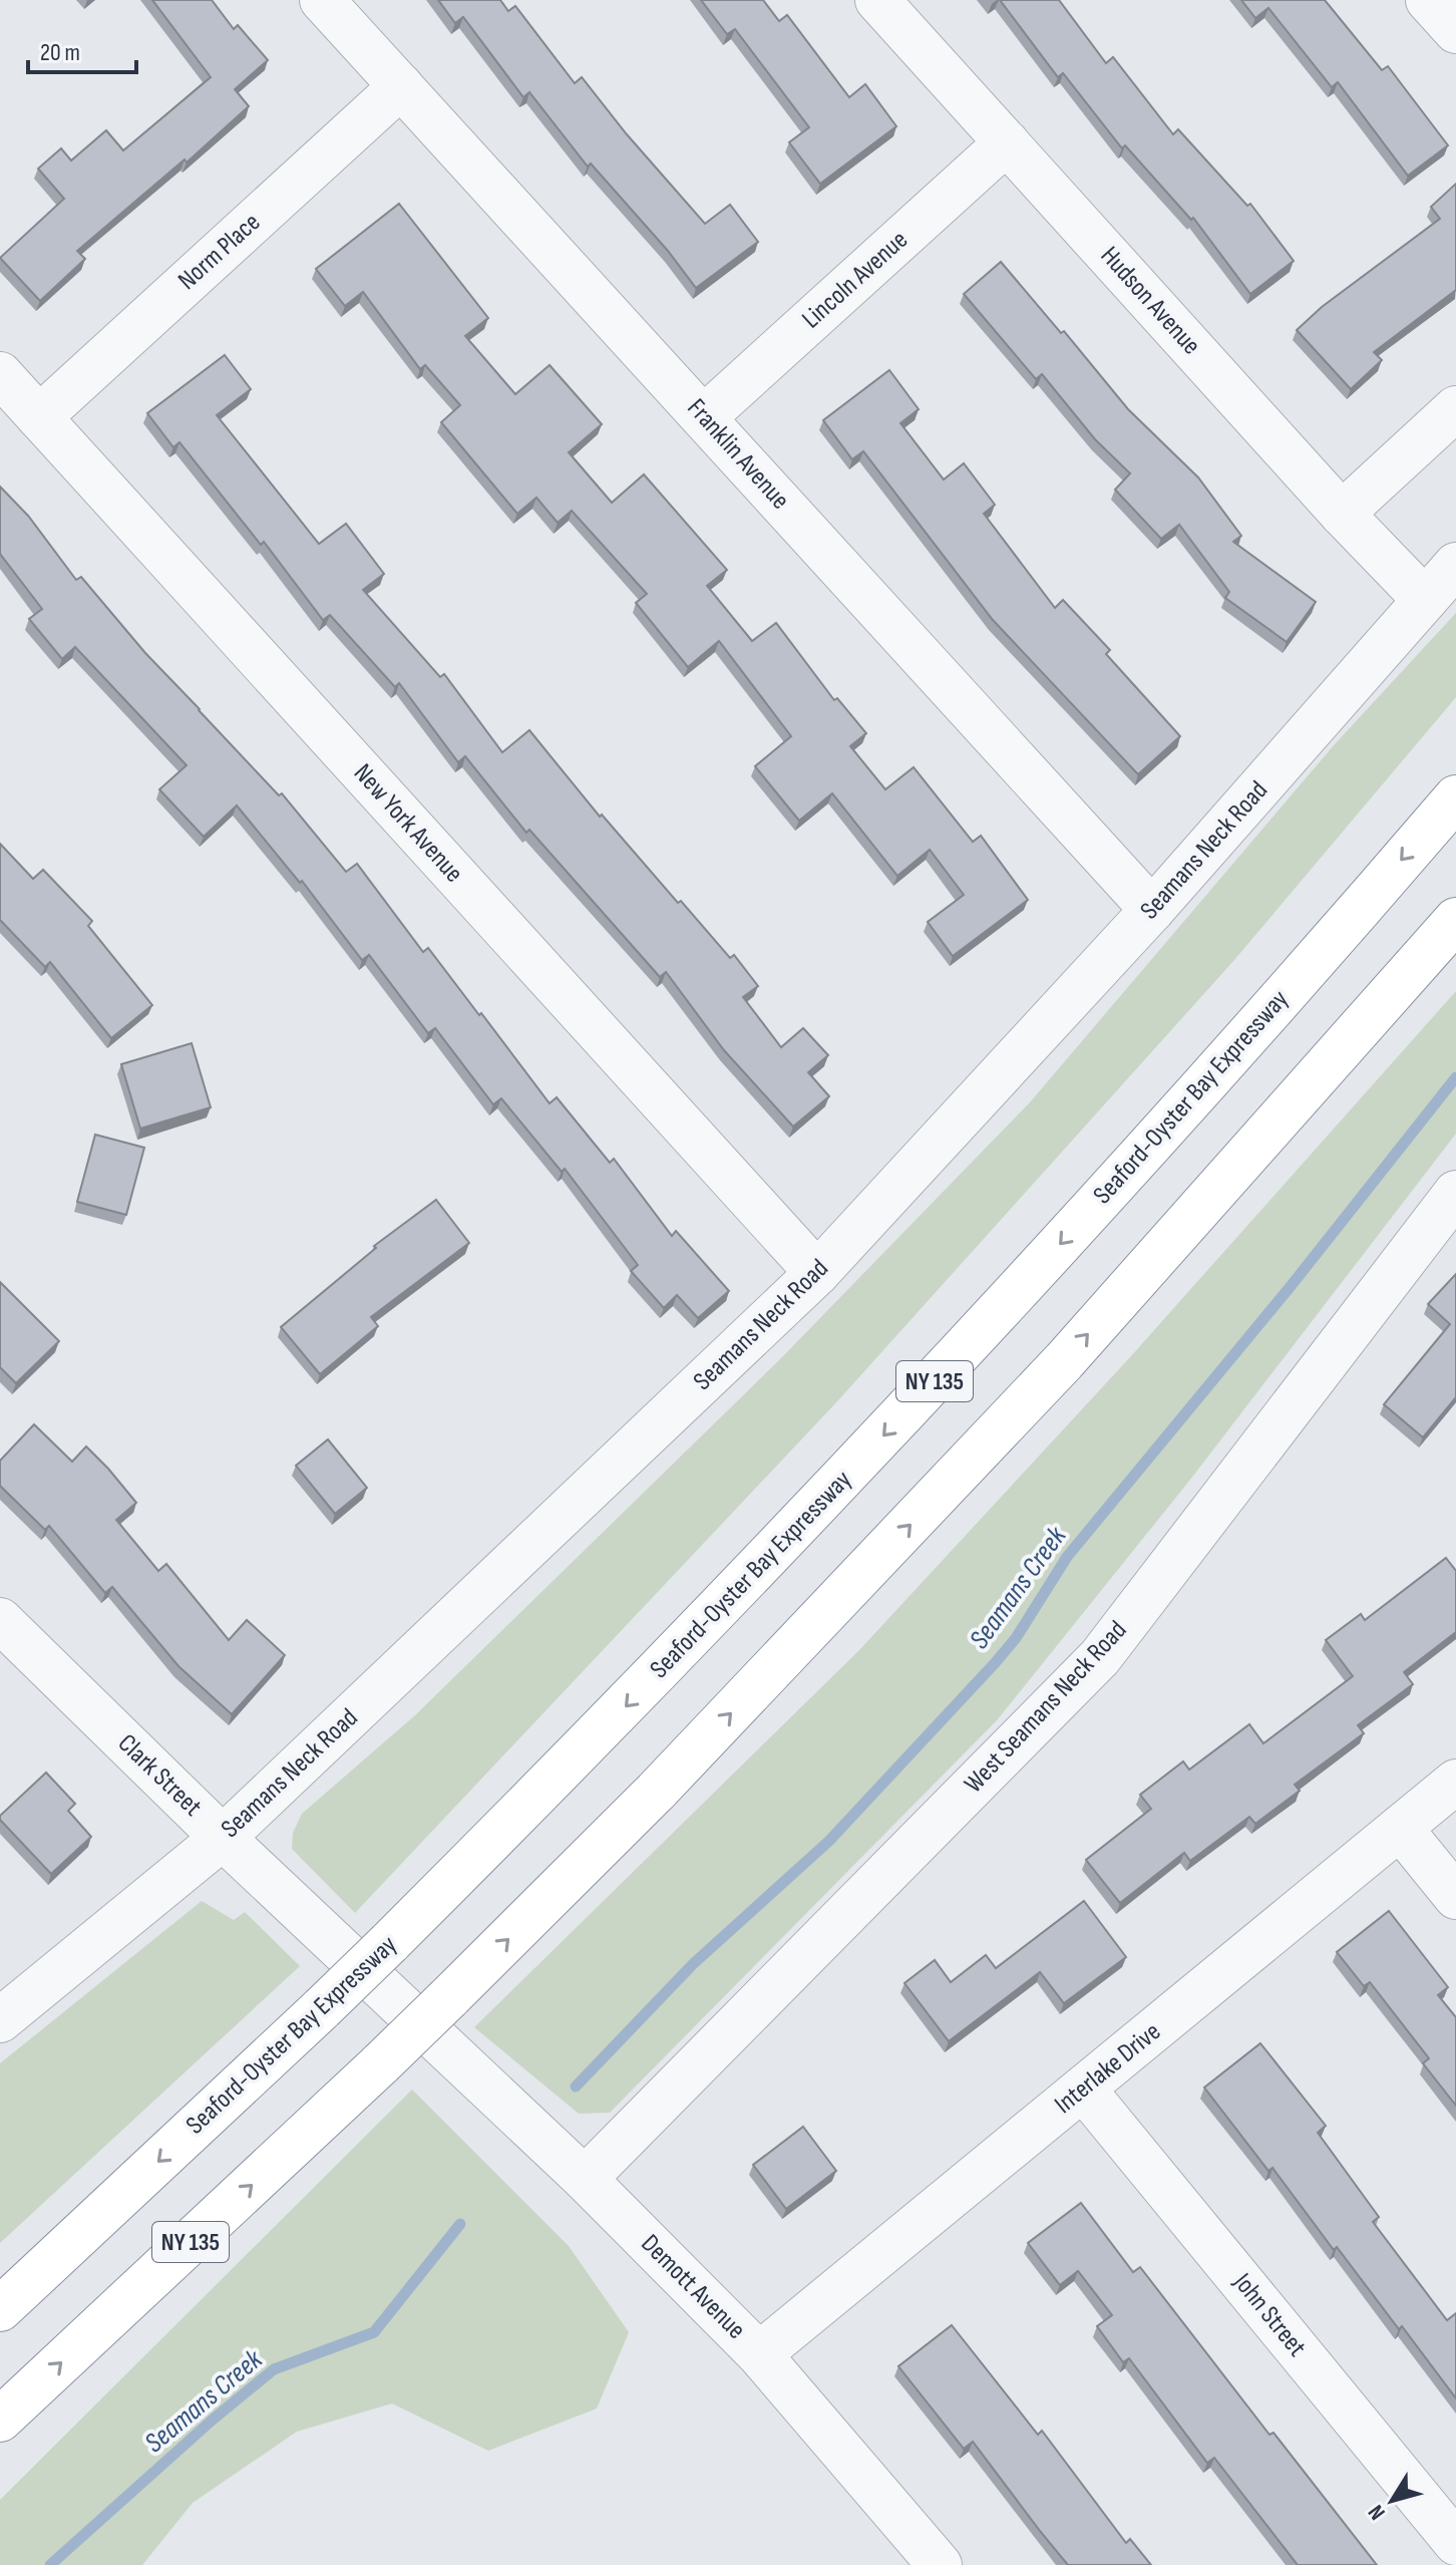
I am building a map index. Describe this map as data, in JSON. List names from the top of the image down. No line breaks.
{"streets":{"highway":["Seaford-Oyster Bay Expressway","NY 135"],"street":["Norm Place","Lincoln Avenue","Hudson Avenue","Franklin Avenue","New York Avenue","Seamans Neck Road","West Seamans Neck Road","Clark Street","Interlake Drive","Demott Avenue","John Street"]},"crossings":[["Norm Place","Franklin Avenue"],["Norm Place","New York Avenue"],["Lincoln Avenue","Hudson Avenue"],["Lincoln Avenue","Franklin Avenue"],["Hudson Avenue","Seamans Neck Road"],["Franklin Avenue","Seamans Neck Road"],["New York Avenue","Seamans Neck Road"],["Seamans Neck Road","Clark Street"],["NY 135","Clark Street"],["NY 135","Demott Avenue"],["West Seamans Neck Road","Demott Avenue"],["Clark Street","Demott Avenue"],["Interlake Drive","Demott Avenue"],["Interlake Drive","John Street"]],"water":["Seamans Creek"],"scale_bar":"20 m","north":"bottom left"}
